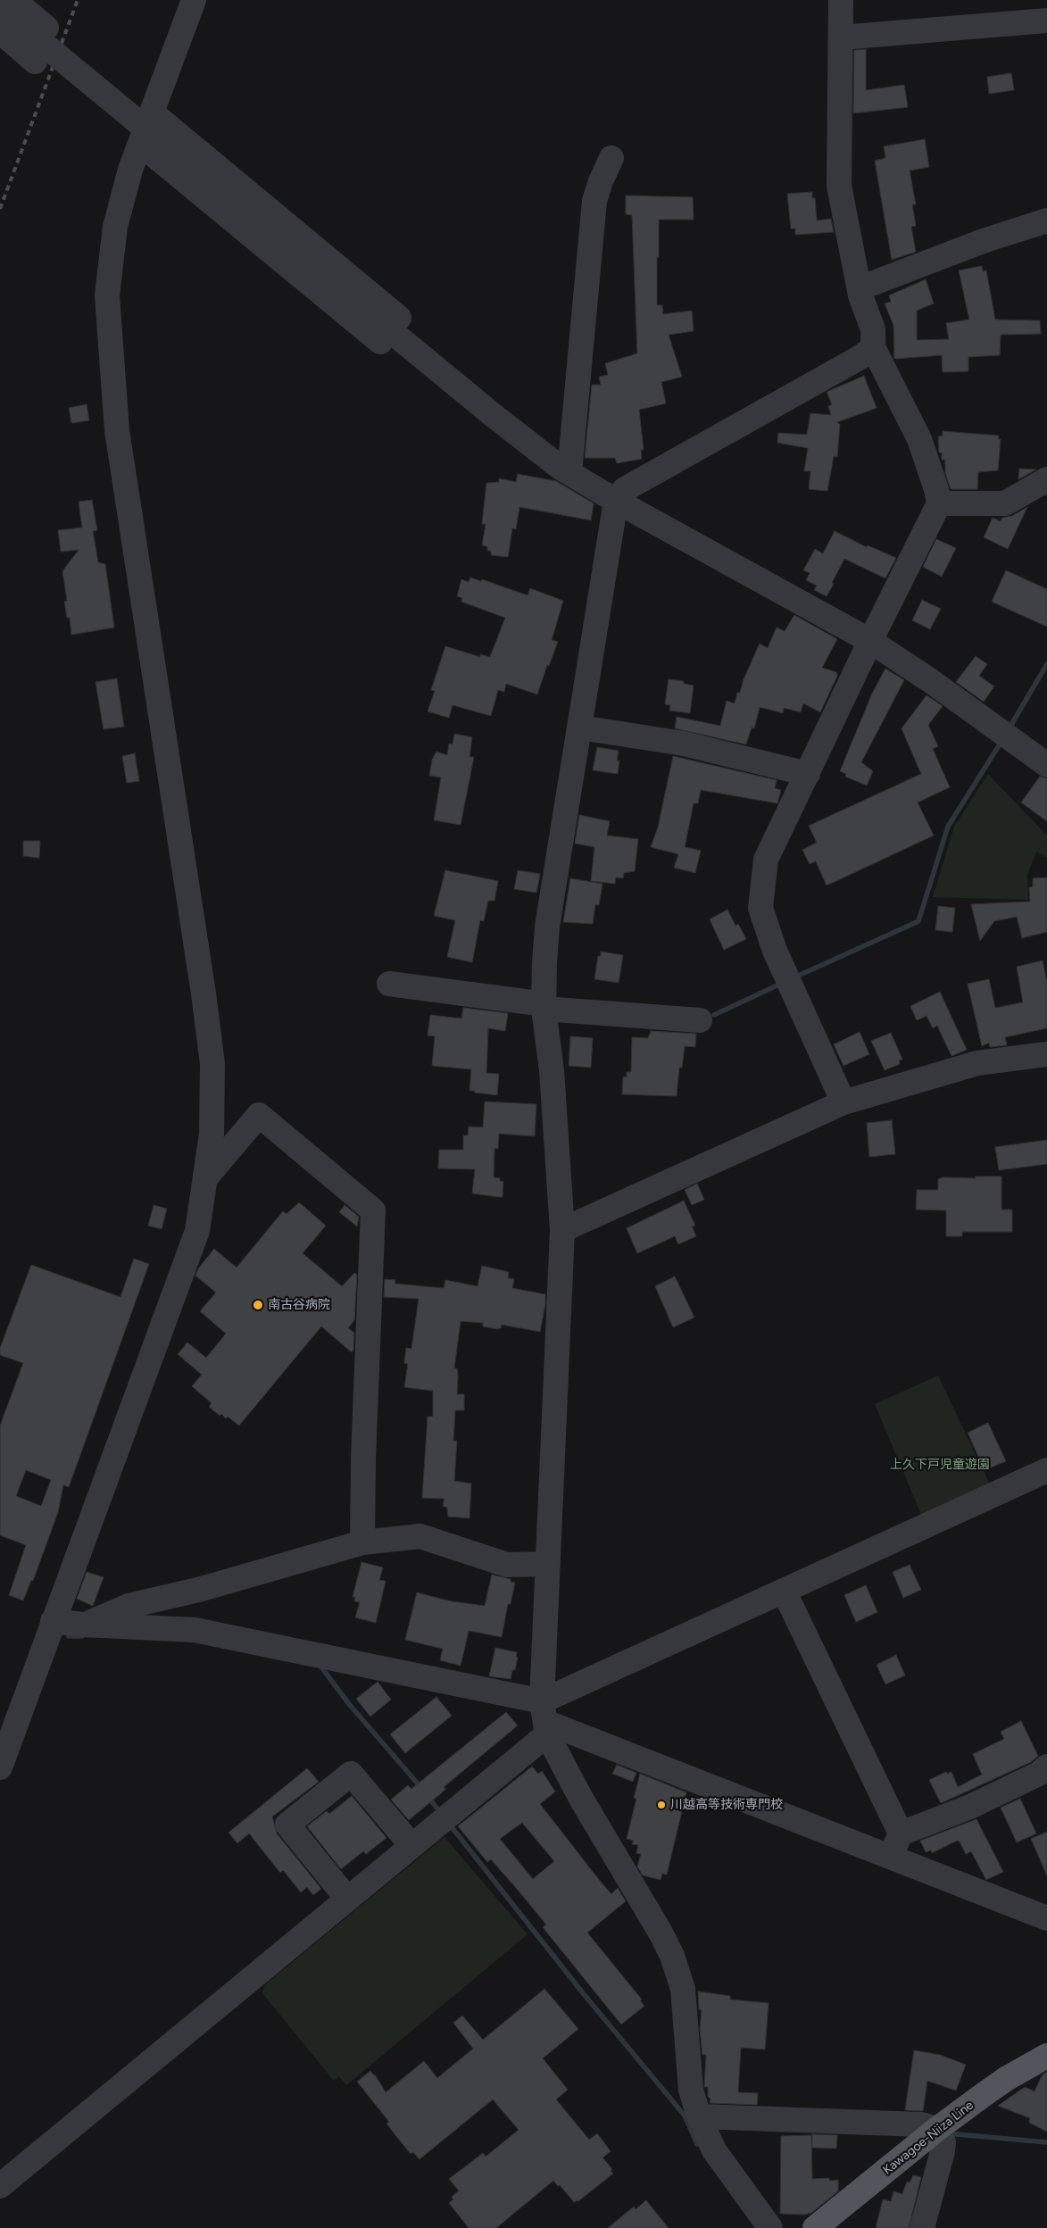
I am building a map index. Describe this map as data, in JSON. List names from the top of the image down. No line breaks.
{"streets":{"main road":["Kawagoe-Niiza Line"]},"parks":["上久下戸児童遊園"],"places":["南古谷病院","川越高等技術専門校"]}
